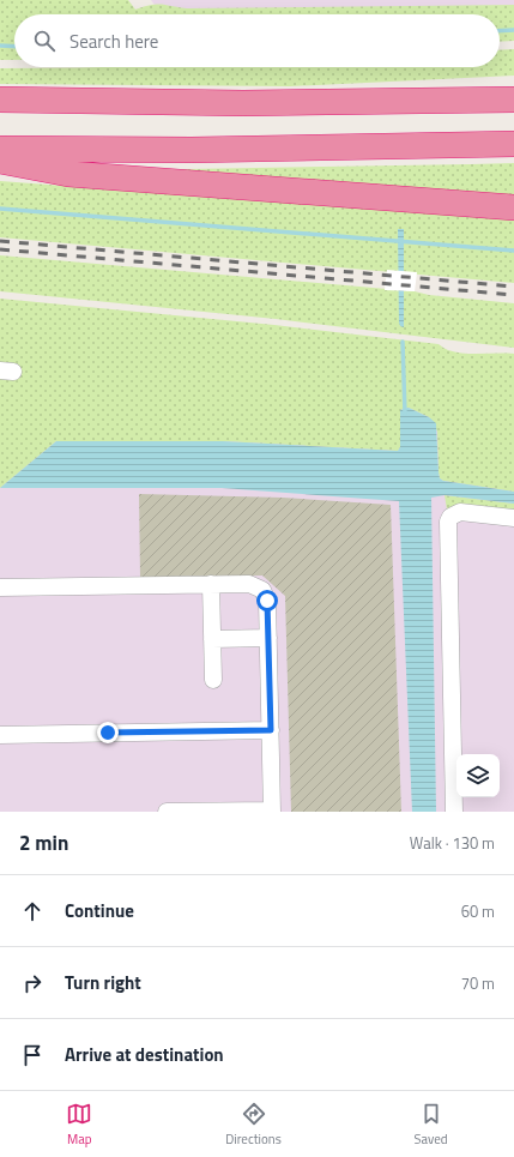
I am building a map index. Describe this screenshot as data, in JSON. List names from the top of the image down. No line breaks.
{"page":{"search":"Search here","heading":["2 min","Walk · 130 m"],"list":[["Continue","60 m"],["Turn right","70 m"],"Arrive at destination"],"nav":["Map","Directions","Saved"]}}
